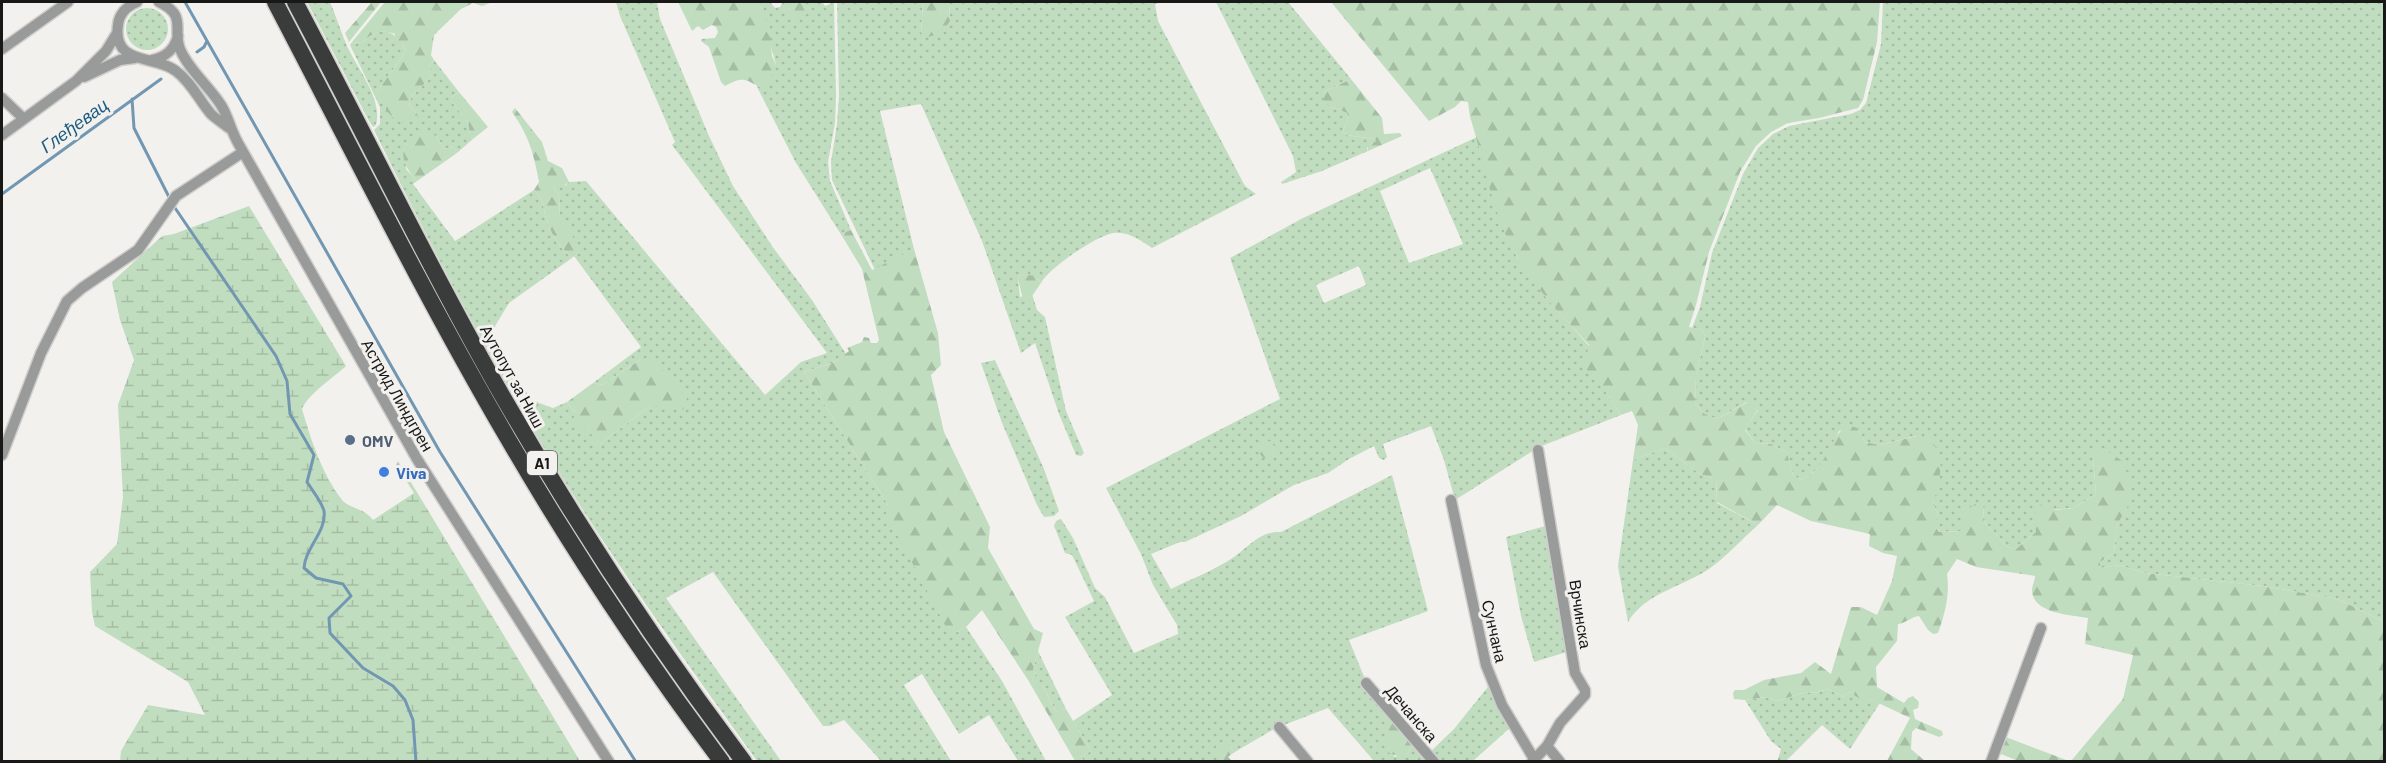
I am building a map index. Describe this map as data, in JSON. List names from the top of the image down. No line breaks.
{"streets":{"highway":["Аутопут за Ниш","A1"],"street":["Астрид Линдгрен","Врчинска","Сунчана","Дечанска"]},"crossings":[["Врчинска","Сунчана"]],"water":["Глеђевац"],"places":["OMV","Viva"]}
